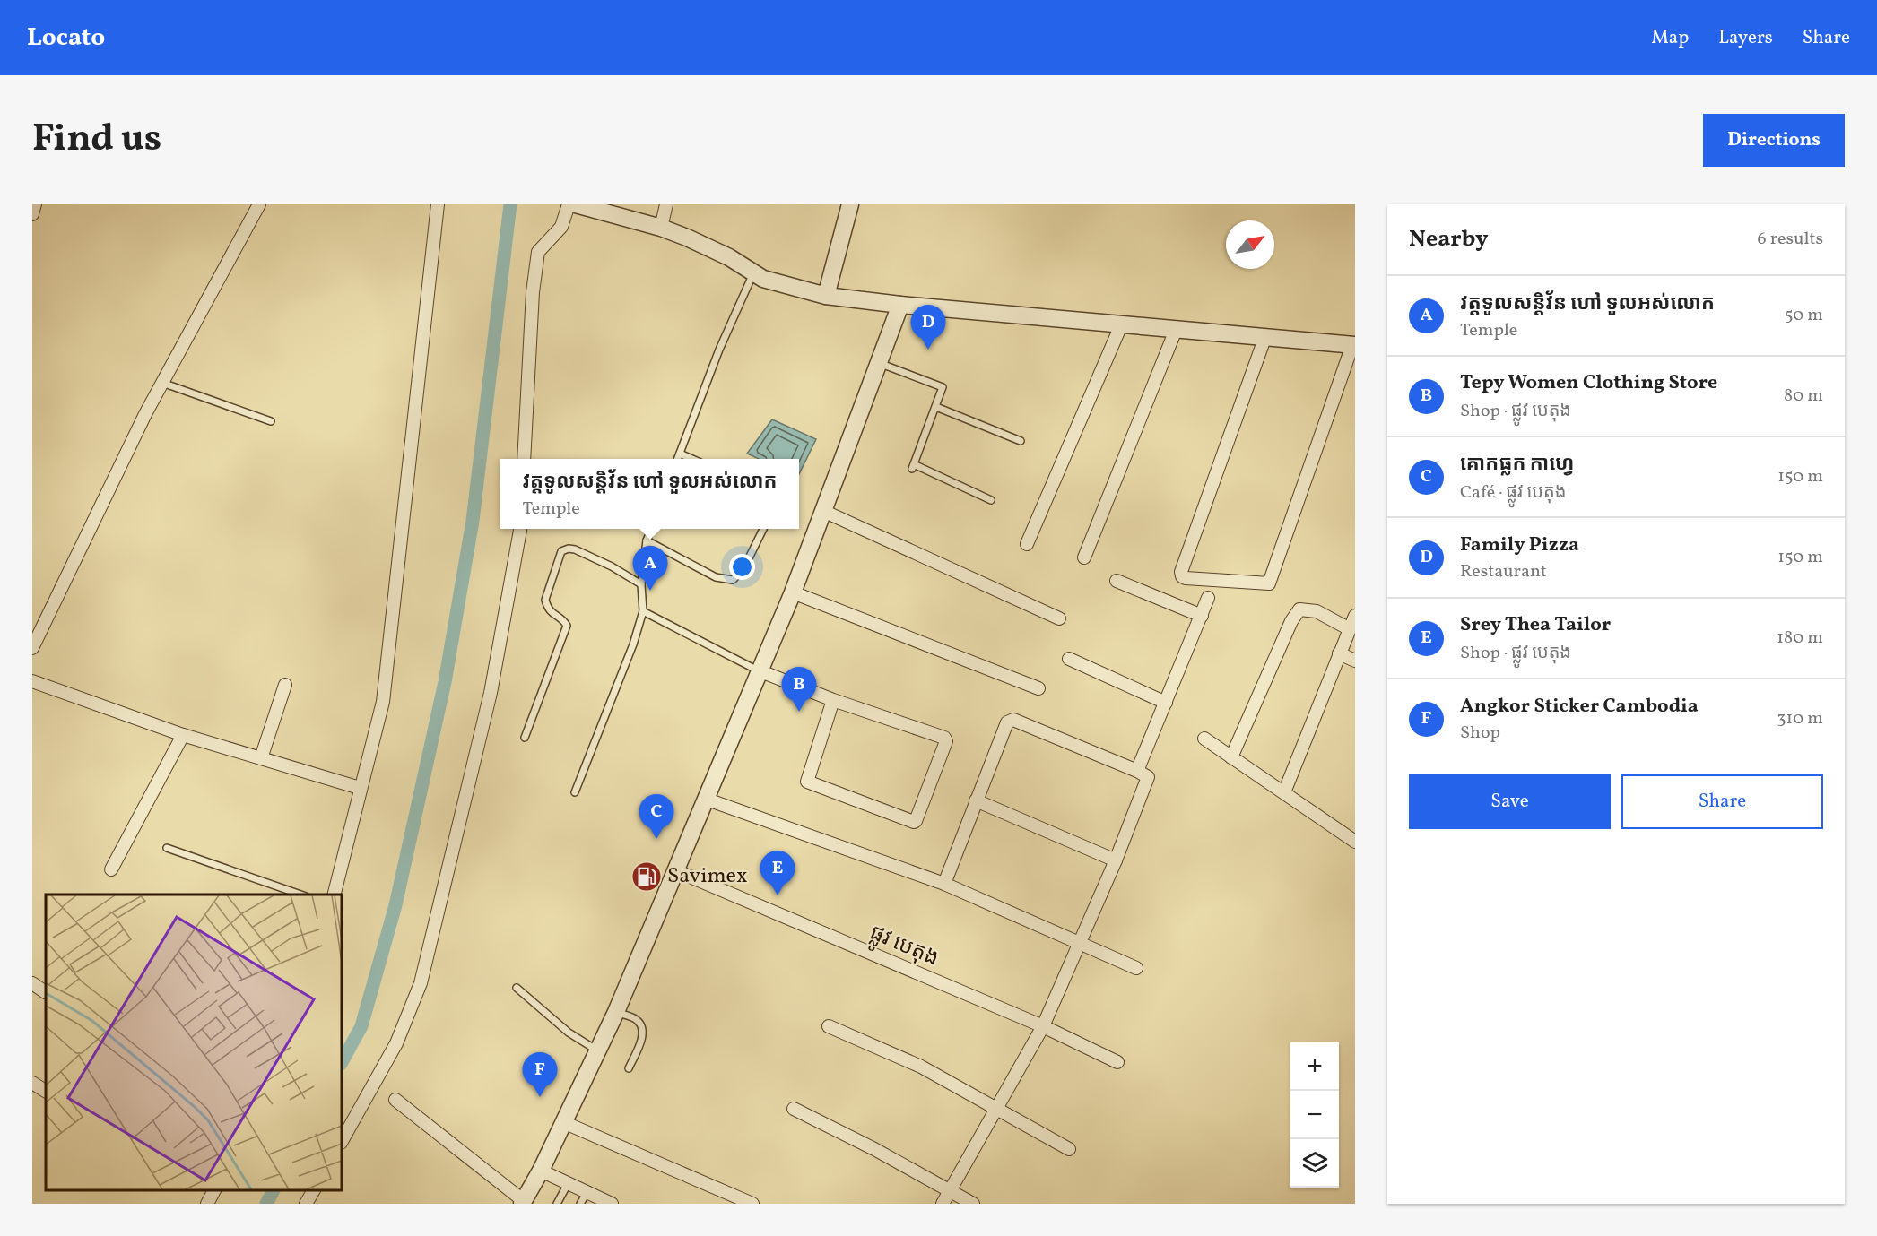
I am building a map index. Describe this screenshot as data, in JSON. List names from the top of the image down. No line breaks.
{"streets":{"street":["ផ្លូវ បេតុង"]},"places":{"fuel station":["Savimex"]},"north":"top right","page":{"header":"Locato","nav":["Map","Layers","Share"],"title":"Find us","buttons":["Directions",["Save","Share"]],"heading":["Nearby","6 results"],"list":[{"mark":"A","name":"វត្តទូលសន្តិវ័ន ហៅ ទួលអស់លោក","note":"Temple","value":"50 m"},{"mark":"B","name":"Tepy Women Clothing Store","note":"Shop · ផ្លូវ បេតុង","value":"80 m"},{"mark":"C","name":"គោកធ្លក កាហ្វេ","note":"Café · ផ្លូវ បេតុង","value":"150 m"},{"mark":"D","name":"Family Pizza","note":"Restaurant","value":"150 m"},{"mark":"E","name":"Srey Thea Tailor","note":"Shop · ផ្លូវ បេតុង","value":"180 m"},{"mark":"F","name":"Angkor Sticker Cambodia","note":"Shop","value":"310 m"}],"pins":["D","A","B","C","E","F"],"popup":["វត្តទូលសន្តិវ័ន ហៅ ទួលអស់លោក","Temple"],"map_buttons":["+","−"]}}
